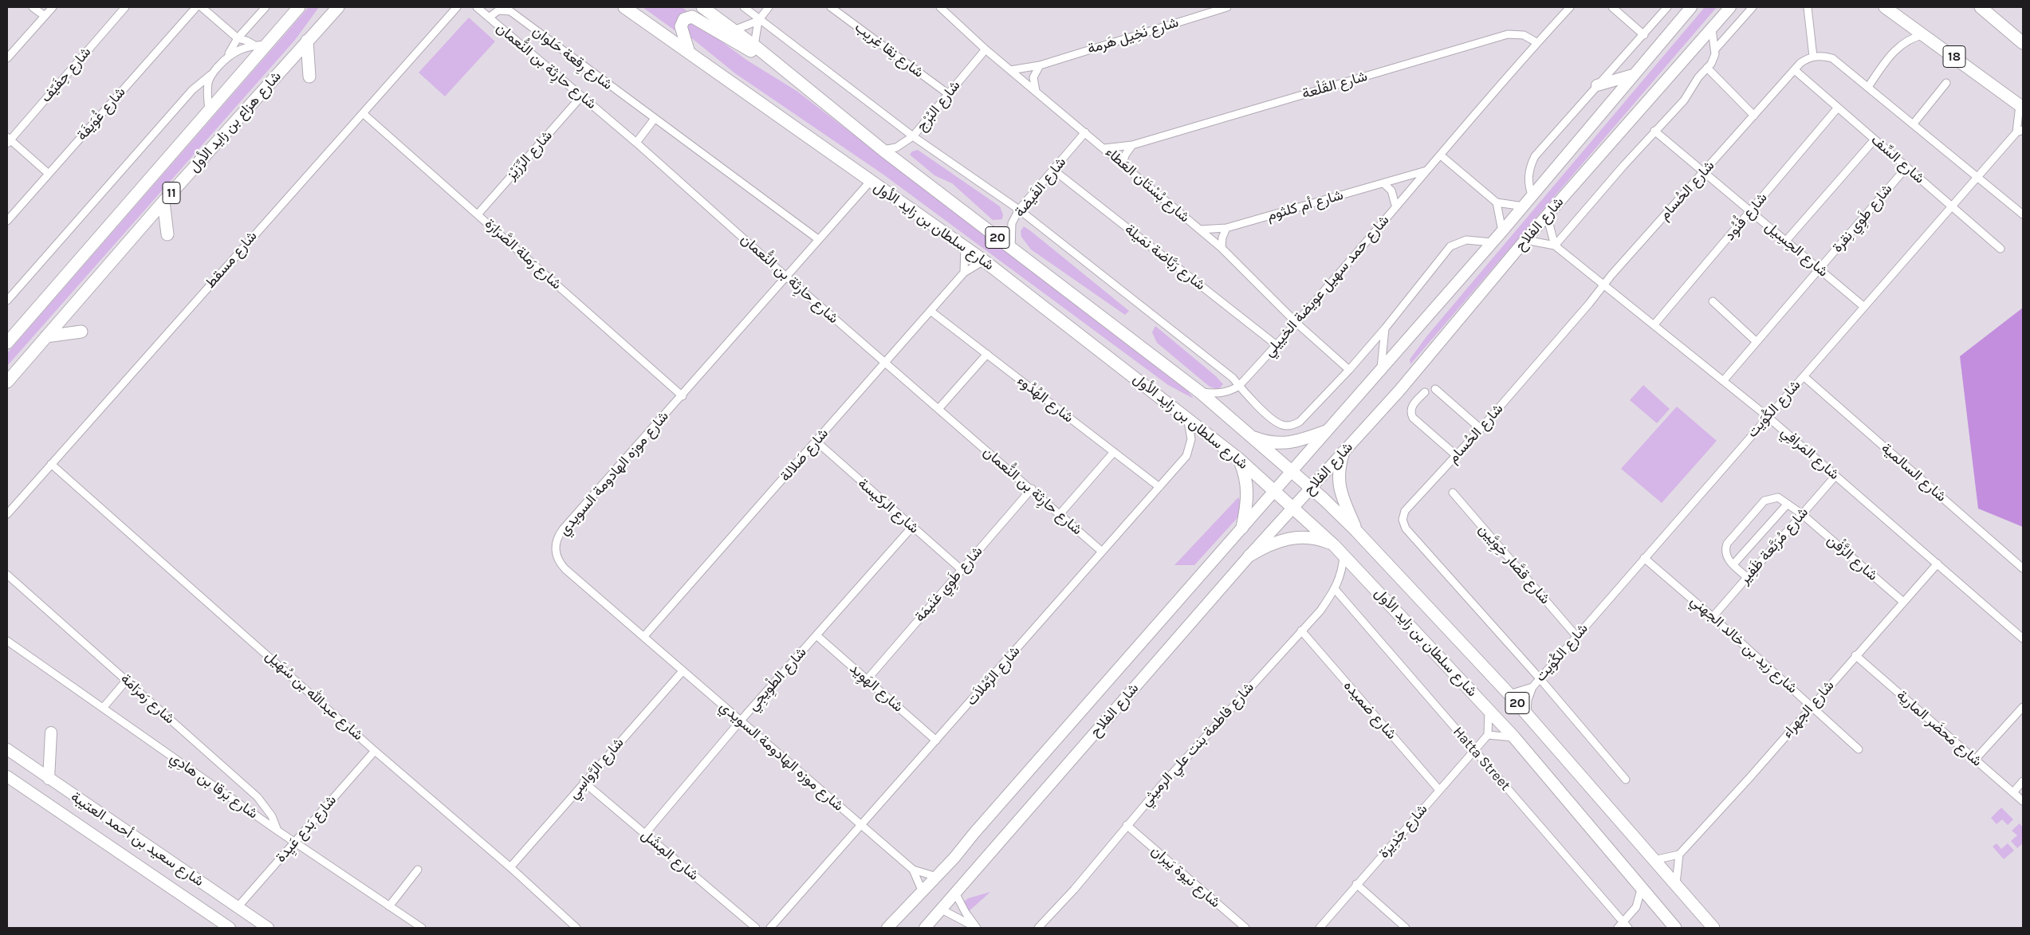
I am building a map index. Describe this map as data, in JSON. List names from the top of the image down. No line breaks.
{"streets":{"main road":["18","شارع هزاع بن زايد الأول","11","شارع الفلاح","شارع سلطان بن زايد الأول","20","شارع سعيد بن أحمد العتيبة"],"street":["شارع نَخِيل هَرمة","شارع نِقا غِريب","شارع رِقعة حَلوان","شارع حارِثة بن النُّعمان","شارع حِفَيّف","شارع القَلْعة","شارع البُرْج","شارع غُوَيفَة","شارع الرِّزَيْز","شارع السِّف","شارع بُسْتَان العَطاء","شارع الفَيضة","شارع الحُسام","شارع أم كلثوم","شارع فُنُود","شارع طَوِي نِقرة","شارع الحِسِيل","شارع رَملة الصَّرَارَة","شارع رَبَّاضة نمَيلة","شارع مسقط","شارع حمد سهيل عويضة الخييلي","شارع الهُدُوء","شارع الكُوَيت","شارع المَرافِي","شارع صَلالة","شارع السالمية","شارع موزه الهادومة السويدي","شارع الركيسة","شارع مُرَبَّعة ظَفِير","شارع الزَّفْن","شارع قصَّار خِوِيَّين","شارع طَوِي غنَيمَة","شارع زيد بن خالد الجهني","شارع الرَّمْلاَت","شارع الطْوِيجِي","شارع الهَوِيد","شارع عبدالله بن سُهَيل","شارع رَمرَامَة","شارع الجهراء","شارع ضميده","شارع مَحضَر المارية","شارع فاطمة بنت علي الرميثي","Hatta Street","شارع الرَّواسِي","شارع بَرقا بن هادِي","شارع بَدع عَيِدة","شارع جْدِيرَة","شارع المِشَل","شارع نيوة يَبران"]},"crossings":[["شارع نَخِيل هَرمة","شارع بُسْتَان العَطاء"],["شارع نِقا غِريب","شارع البُرْج"],["18","شارع الكُوَيت"],["شارع رِقعة حَلوان","شارع حارِثة بن النُّعمان"],["شارع رِقعة حَلوان","شارع موزه الهادومة السويدي"],["شارع حارِثة بن النُّعمان","شارع الرِّزَيْز"],["شارع حارِثة بن النُّعمان","شارع صَلالة"],["شارع حارِثة بن النُّعمان","شارع موزه الهادومة السويدي"],["شارع حارِثة بن النُّعمان","شارع طَوِي غنَيمَة"],["شارع حارِثة بن النُّعمان","شارع الرَّمْلاَت"],["شارع القَلْعة","شارع بُسْتَان العَطاء"],["شارع القَلْعة","شارع حمد سهيل عويضة الخييلي"],["شارع البُرْج","شارع بُسْتَان العَطاء"],["شارع البُرْج","شارع سلطان بن زايد الأول"],["شارع الرِّزَيْز","شارع رَملة الصَّرَارَة"],["شارع السِّف","شارع الحُسام"],["شارع السِّف","شارع فُنُود"],["شارع السِّف","شارع طَوِي نِقرة"],["شارع السِّف","شارع الكُوَيت"],["شارع بُسْتَان العَطاء","شارع الفَيضة"],["شارع بُسْتَان العَطاء","شارع أم كلثوم"],["شارع بُسْتَان العَطاء","شارع حمد سهيل عويضة الخييلي"],["شارع الفَيضة","شارع سلطان بن زايد الأول"],["شارع الفَيضة","شارع رَبَّاضة نمَيلة"],["شارع الحُسام","شارع الحِسِيل"],["شارع الحُسام","شارع الكُوَيت"],["شارع الحُسام","شارع المَرافِي"],["شارع أم كلثوم","شارع حمد سهيل عويضة الخييلي"],["شارع فُنُود","شارع الحِسِيل"],["شارع فُنُود","شارع المَرافِي"],["شارع طَوِي نِقرة","شارع الحِسِيل"],["شارع طَوِي نِقرة","شارع المَرافِي"],["شارع الفلاح","شارع سلطان بن زايد الأول"],["شارع الفلاح","شارع المَرافِي"],["شارع الفلاح","شارع موزه الهادومة السويدي"],["شارع سلطان بن زايد الأول","شارع حمد سهيل عويضة الخييلي"],["شارع سلطان بن زايد الأول","شارع الكُوَيت"],["شارع سلطان بن زايد الأول","شارع صَلالة"],["شارع سلطان بن زايد الأول","شارع موزه الهادومة السويدي"],["شارع سلطان بن زايد الأول","شارع الرَّمْلاَت"],["شارع سلطان بن زايد الأول","شارع فاطمة بنت علي الرميثي"],["شارع الحِسِيل","شارع الكُوَيت"],["شارع رَملة الصَّرَارَة","شارع مسقط"],["شارع رَملة الصَّرَارَة","شارع موزه الهادومة السويدي"],["شارع رَبَّاضة نمَيلة","شارع حمد سهيل عويضة الخييلي"],["شارع مسقط","شارع عبدالله بن سُهَيل"],["شارع الهُدُوء","شارع صَلالة"],["شارع الهُدُوء","شارع الرَّمْلاَت"],["شارع الكُوَيت","شارع المَرافِي"],["شارع الكُوَيت","شارع السالمية"],["شارع الكُوَيت","شارع قصَّار خِوِيَّين"],["شارع الكُوَيت","شارع زيد بن خالد الجهني"],["شارع المَرافِي","شارع مُرَبَّعة ظَفِير"],["شارع المَرافِي","شارع الجهراء"],["شارع صَلالة","شارع موزه الهادومة السويدي"],["شارع صَلالة","شارع الركيسة"],["شارع موزه الهادومة السويدي","شارع الرَّمْلاَت"],["شارع موزه الهادومة السويدي","شارع الطْوِيجِي"],["شارع موزه الهادومة السويدي","شارع الرَّواسِي"],["شارع الركيسة","شارع طَوِي غنَيمَة"],["شارع الركيسة","شارع الطْوِيجِي"],["شارع مُرَبَّعة ظَفِير","شارع الزَّفْن"],["شارع مُرَبَّعة ظَفِير","شارع زيد بن خالد الجهني"],["شارع الزَّفْن","شارع الجهراء"],["شارع طَوِي غنَيمَة","شارع الهَوِيد"],["شارع زيد بن خالد الجهني","شارع الجهراء"],["شارع الرَّمْلاَت","شارع الهَوِيد"],["شارع الطْوِيجِي","شارع الهَوِيد"],["شارع الطْوِيجِي","شارع المِشَل"],["شارع عبدالله بن سُهَيل","شارع الرَّواسِي"],["شارع عبدالله بن سُهَيل","شارع بَدع عَيِدة"],["شارع رَمرَامَة","شارع بَرقا بن هادِي"],["شارع الجهراء","شارع مَحضَر المارية"],["شارع ضميده","شارع فاطمة بنت علي الرميثي"],["شارع ضميده","شارع جْدِيرَة"],["شارع فاطمة بنت علي الرميثي","Hatta Street"],["شارع فاطمة بنت علي الرميثي","شارع نيوة يَبران"],["Hatta Street","شارع جْدِيرَة"],["شارع الرَّواسِي","شارع المِشَل"],["شارع بَرقا بن هادِي","شارع بَدع عَيِدة"],["شارع بَدع عَيِدة","شارع سعيد بن أحمد العتيبة"]]}
